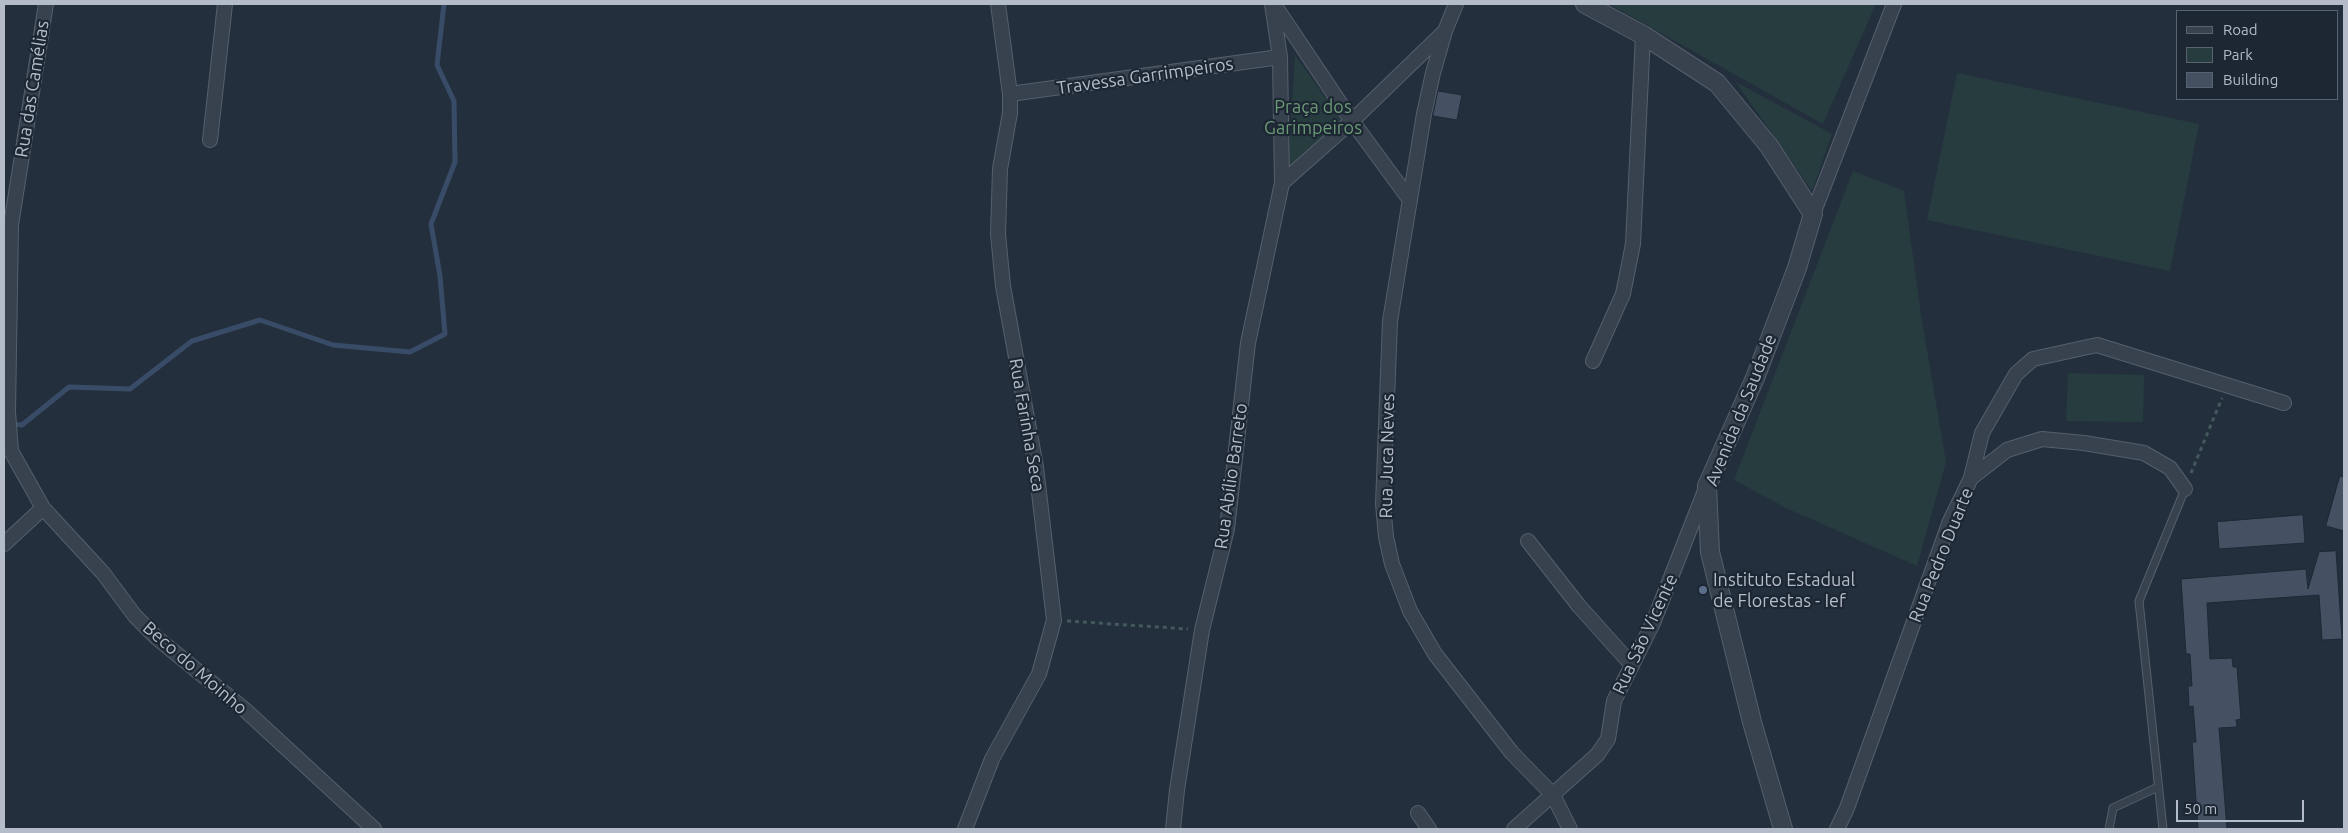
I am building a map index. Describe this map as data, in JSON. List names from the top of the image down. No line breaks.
{"streets":{"street":["Travessa Garrimpeiros","Rua das Camélias","Avenida da Saudade","Rua Farinha Seca","Rua Juca Neves","Rua Abílio Barreto","Rua Pedro Duarte","Rua São Vicente","Beco do Moinho"]},"crossings":[["Travessa Garrimpeiros","Rua Farinha Seca"],["Travessa Garrimpeiros","Rua Abílio Barreto"],["Rua das Camélias","Beco do Moinho"],["Avenida da Saudade","Rua São Vicente"],["Rua Juca Neves","Rua São Vicente"]],"parks":["Praça dos Garimpeiros"],"places":["Instituto Estadual de Florestas - Ief"],"legend":["Road","Park","Building"],"scale_bar":"50 m"}
